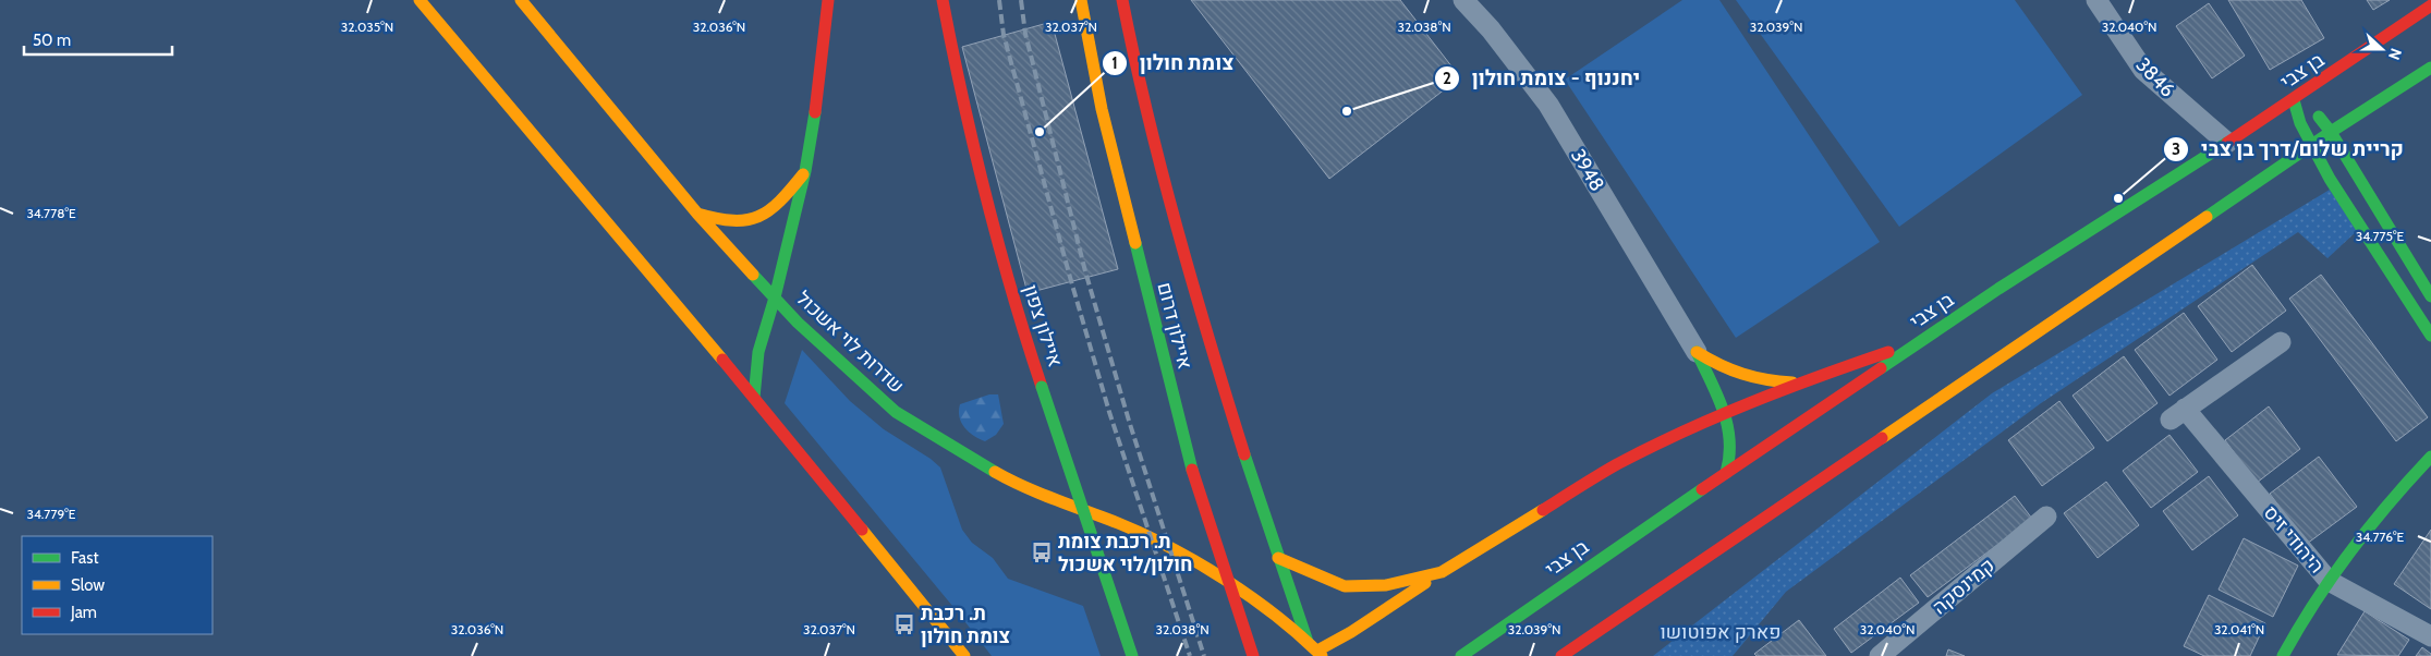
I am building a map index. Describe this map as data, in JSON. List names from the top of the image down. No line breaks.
{"streets":{"main road":["בן צבי","איילון צפון","איילון דרום","שדרות לוי אשכול"],"street":["3846","3948","היהודי זיס","קמינסקה"]},"crossings":[["בן צבי","3846"]],"parks":["פארק אפוטושו"],"places":{"other":["יחננוף - צומת חולון","צומת חולון","קריית שלום/דרך בן צבי"],"bus stop":["ת. רכבת צומת חולון/לוי אשכול","ת. רכבת צומת חולון"]},"legend":["Fast","Slow","Jam"],"scale_bar":"50 m","north":"right","coordinates":["32.035°N","32.036°N","32.037°N","32.038°N","32.039°N","32.040°N","34.778°E","34.775°E","34.779°E","34.776°E","32.041°N"]}
